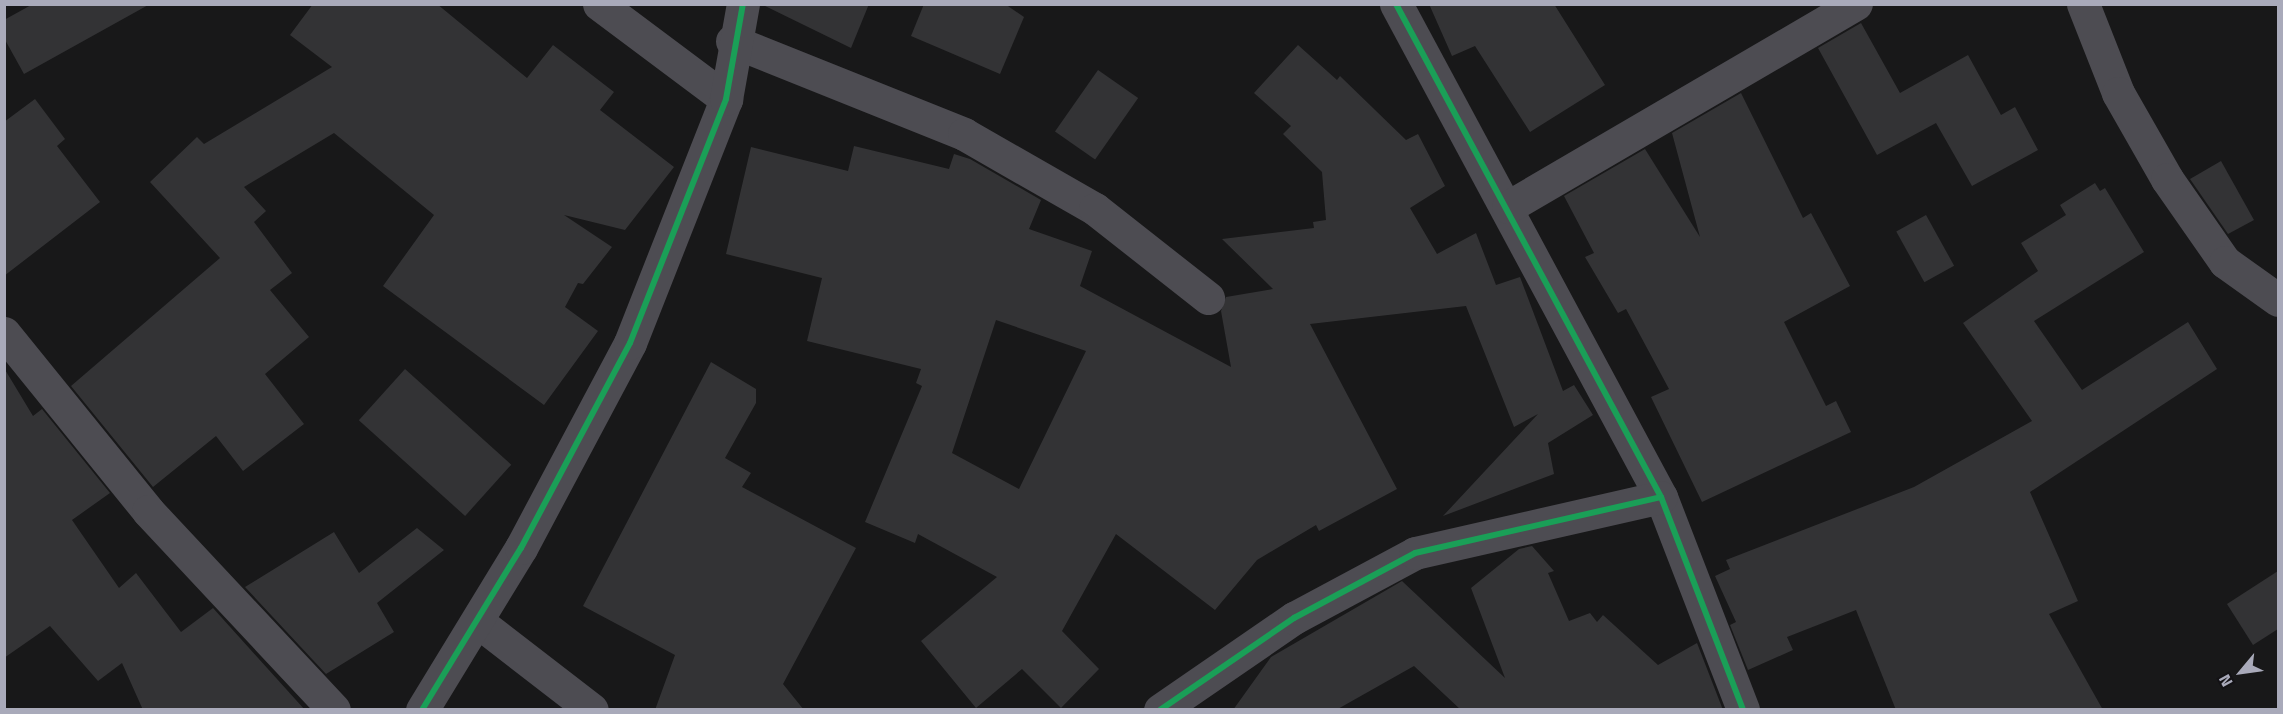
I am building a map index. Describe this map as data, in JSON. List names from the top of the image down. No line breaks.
{"north":"bottom left"}
